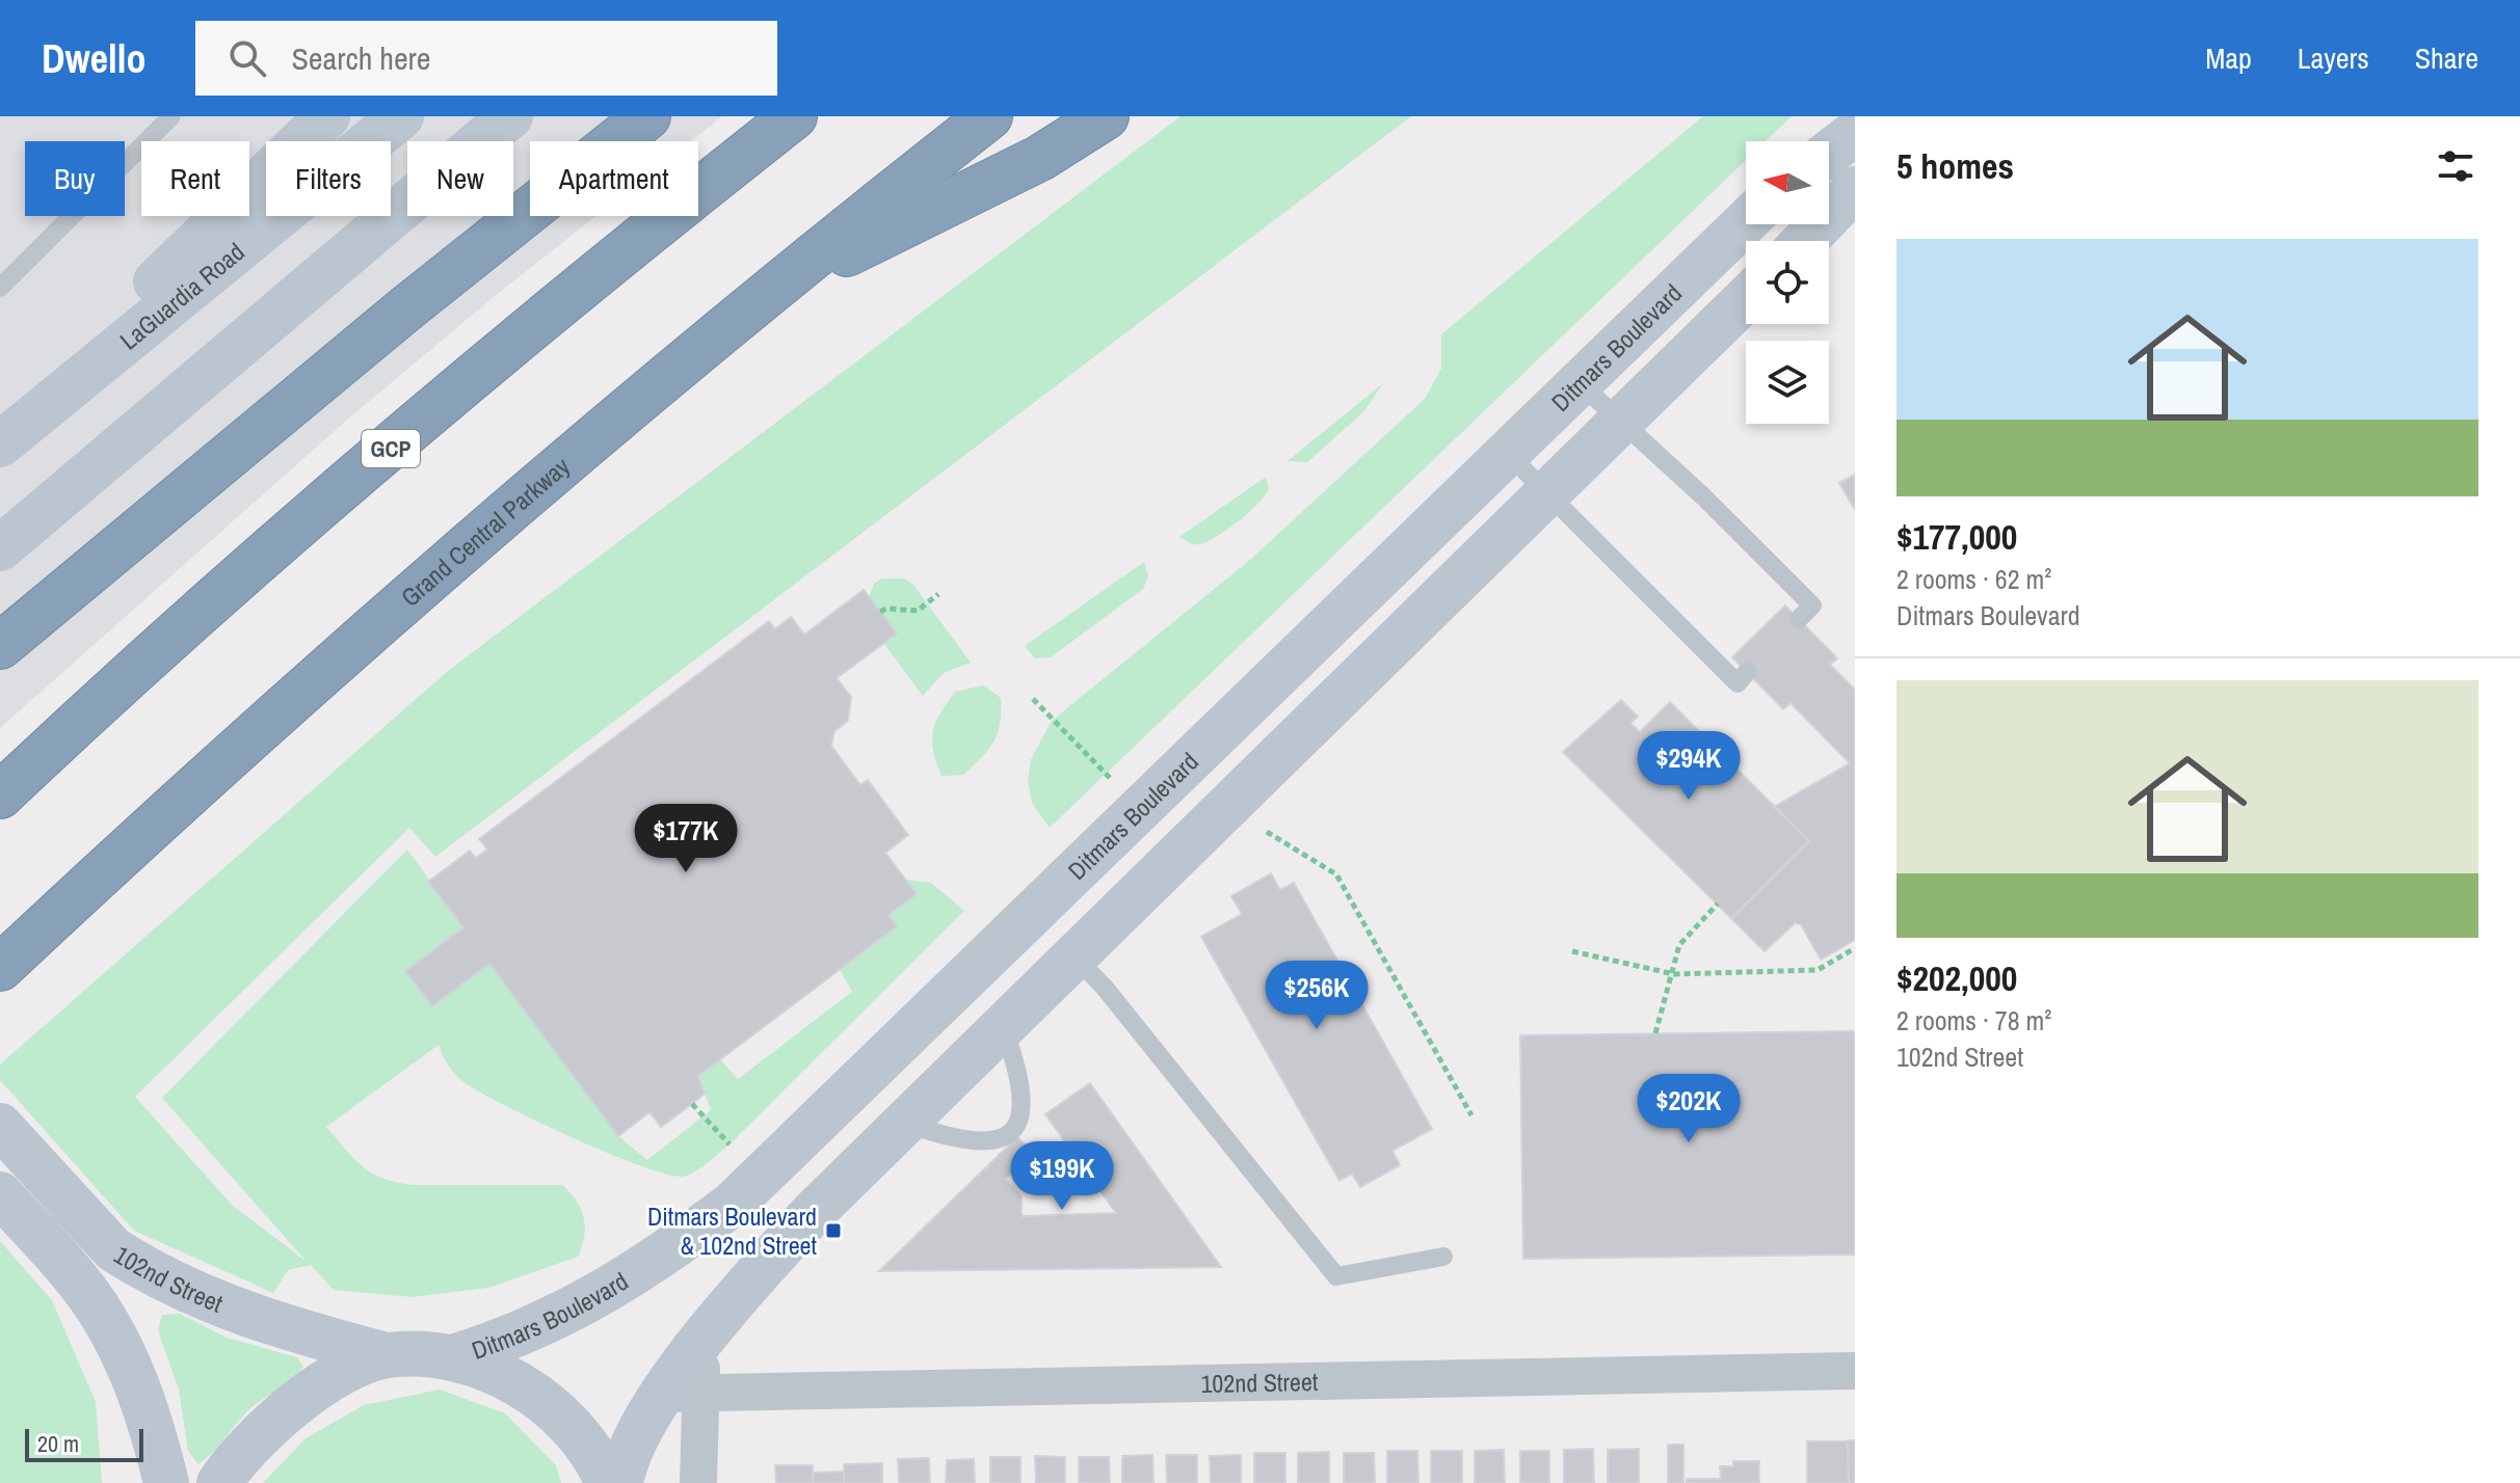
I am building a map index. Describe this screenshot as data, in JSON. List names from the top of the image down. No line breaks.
{"streets":{"highway":["GCP","Grand Central Parkway"],"street":["LaGuardia Road","Ditmars Boulevard","102nd Street"]},"places":{"transit":["Ditmars Boulevard & 102nd Street"]},"scale_bar":"20 m","north":"left","page":{"header":"Dwello","search":"Search here","nav":["Map","Layers","Share"],"heading":"5 homes","chip":["Buy","Rent","Filters","New","Apartment"],"list":[{"name":"$177,000","note":"2 rooms · 62 m² · Ditmars Boulevard"},{"name":"$202,000","note":"2 rooms · 78 m² · 102nd Street"}],"price":["$294K","$177K","$256K","$202K","$199K"],"scale":"20 m"}}
